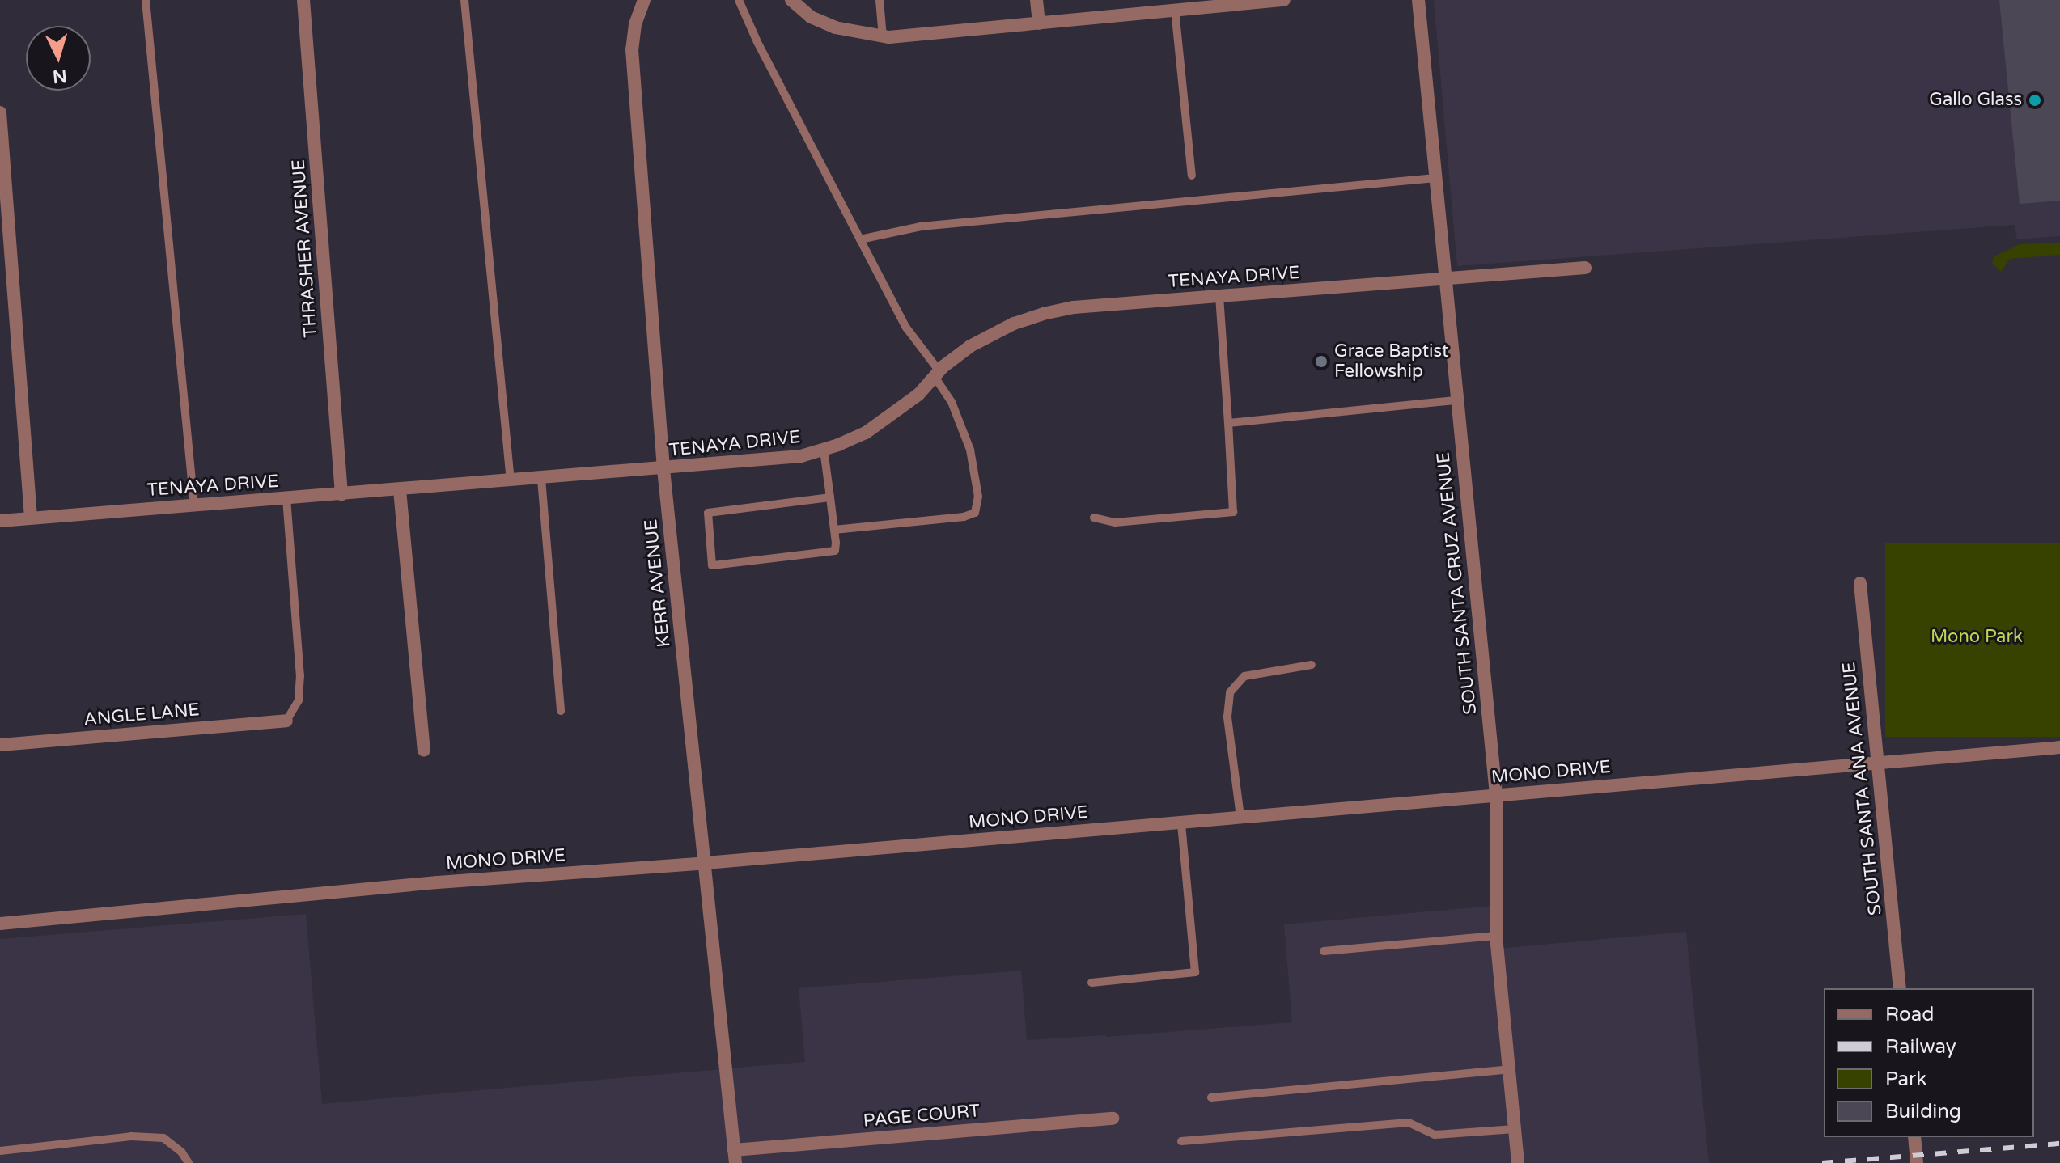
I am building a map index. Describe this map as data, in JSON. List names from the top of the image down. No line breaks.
{"streets":{"street":["THRASHER AVENUE","TENAYA DRIVE","KERR AVENUE","SOUTH SANTA CRUZ AVENUE","ANGLE LANE","MONO DRIVE","SOUTH SANTA ANA AVENUE","PAGE COURT"]},"crossings":[["THRASHER AVENUE","TENAYA DRIVE"],["TENAYA DRIVE","KERR AVENUE"],["TENAYA DRIVE","SOUTH SANTA CRUZ AVENUE"],["KERR AVENUE","MONO DRIVE"],["KERR AVENUE","PAGE COURT"],["SOUTH SANTA CRUZ AVENUE","MONO DRIVE"],["MONO DRIVE","SOUTH SANTA ANA AVENUE"]],"parks":["Mono Park"],"places":["Gallo Glass","Grace Baptist Fellowship"],"legend":["Road","Railway","Park","Building"],"north":"bottom"}
